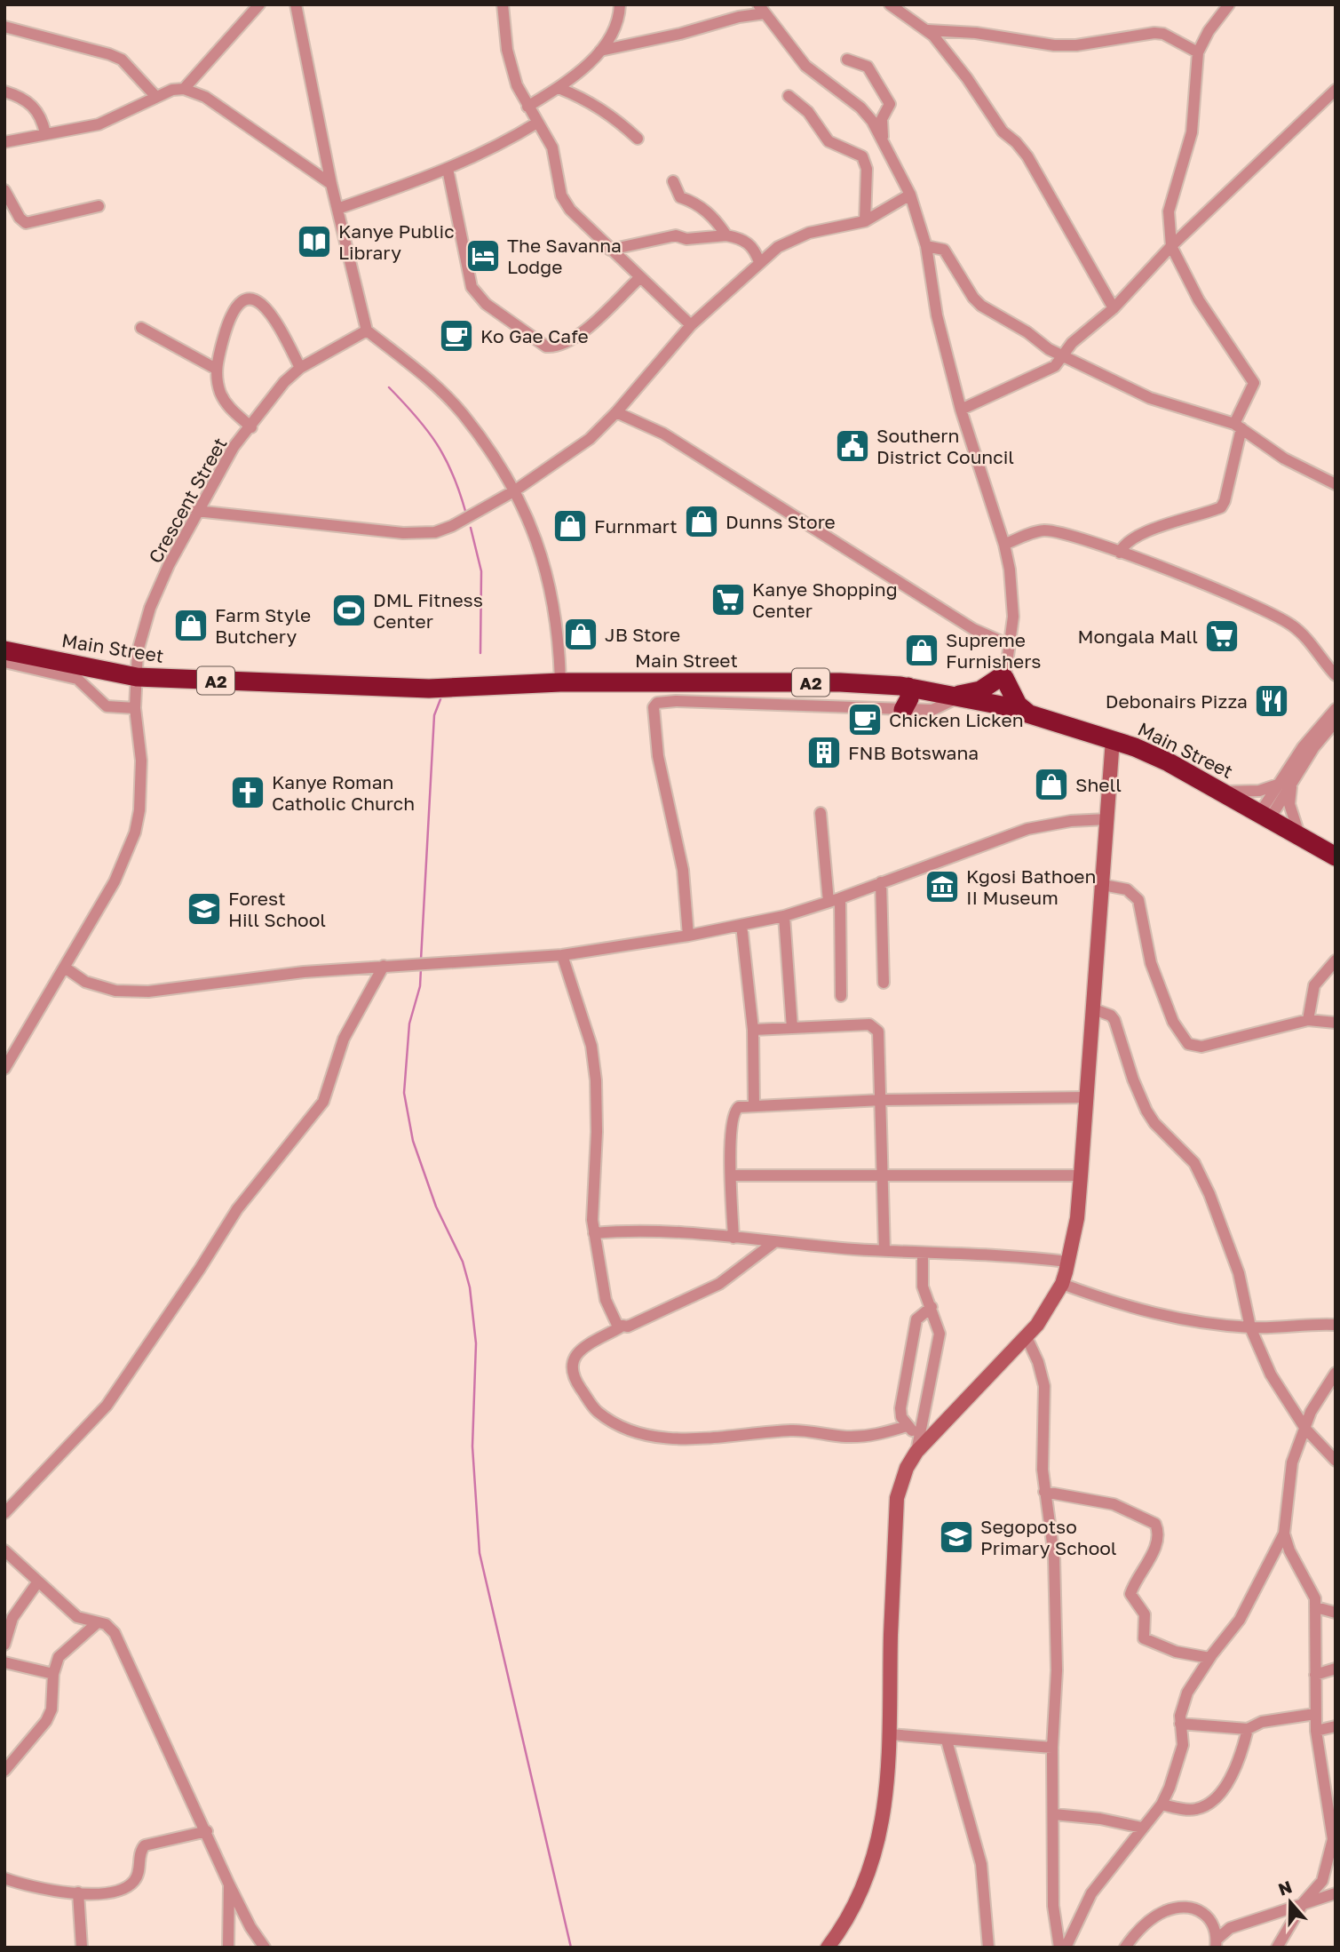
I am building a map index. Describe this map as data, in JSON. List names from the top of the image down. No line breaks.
{"streets":{"highway":["Main Street","A2"],"street":["Crescent Street"]},"crossings":[["Crescent Street","Main Street"]],"places":{"library":["Kanye Public Library"],"hotel":["The Savanna Lodge"],"cafe":["Ko Gae Cafe","Chicken Licken"],"public building":["Southern District Council"],"shop":["Dunns Store","Furnmart","Farm Style Butchery","JB Store","Supreme Furnishers","Shell"],"supermarket":["Kanye Shopping Center","Mongala Mall"],"sports":["DML Fitness Center"],"restaurant":["Debonairs Pizza"],"building":["FNB Botswana"],"church":["Kanye Roman Catholic Church"],"museum":["Kgosi Bathoen II Museum"],"school or university":["Forest Hill School","Segopotso Primary School"]},"north":"top"}
